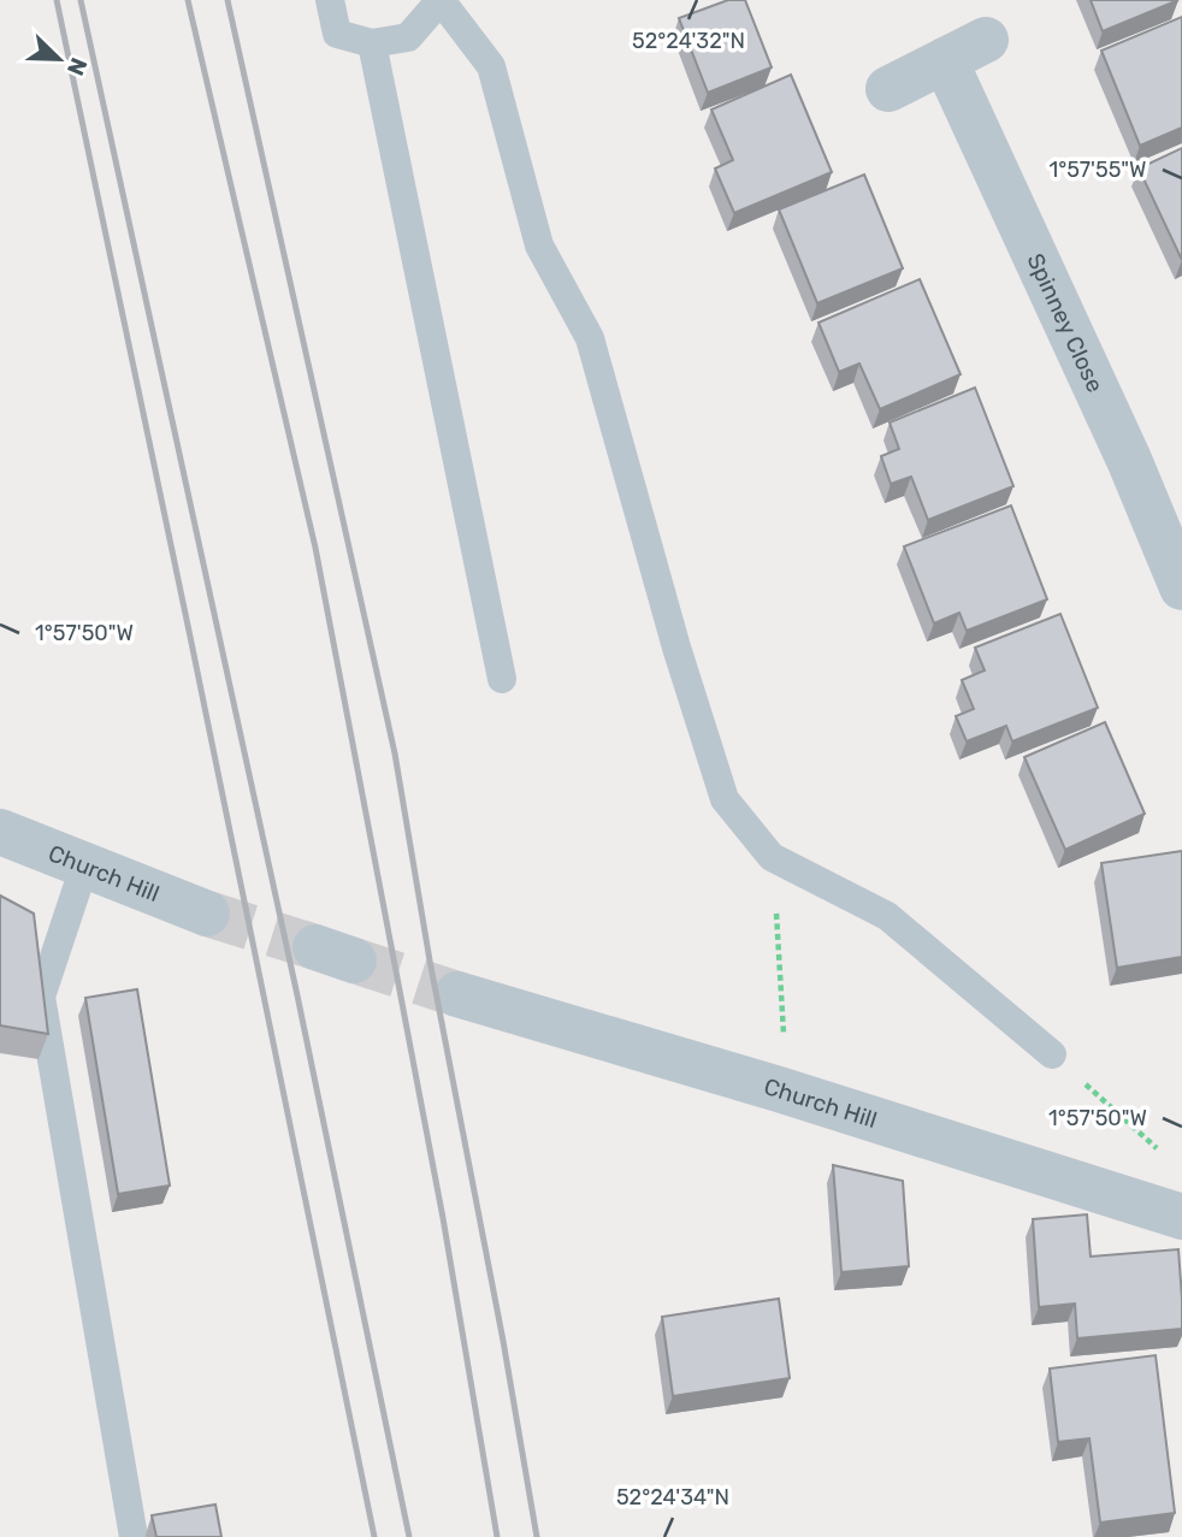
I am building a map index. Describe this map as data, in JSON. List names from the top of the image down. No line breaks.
{"streets":{"street":["Spinney Close","Church Hill"]},"north":"bottom right","coordinates":["52°24'32\"N","1°57'55\"W","1°57'50\"W","52°24'34\"N"]}
